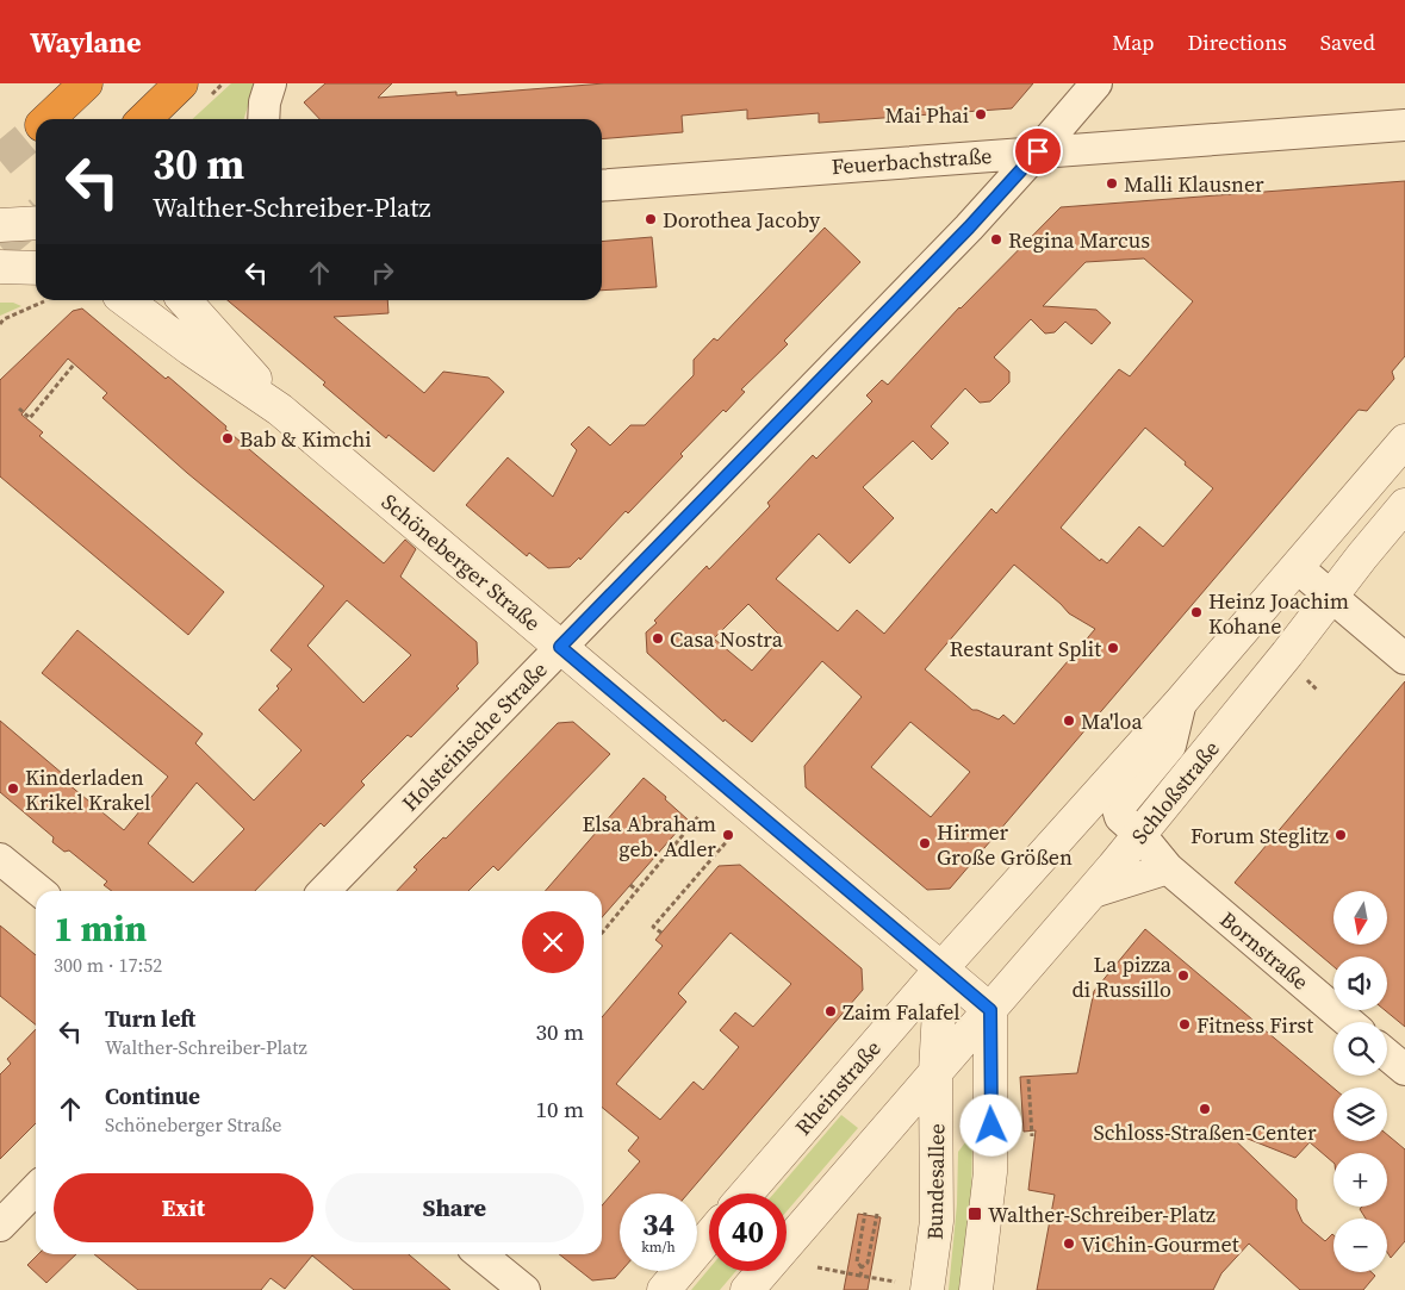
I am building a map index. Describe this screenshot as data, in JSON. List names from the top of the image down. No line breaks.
{"streets":{"street":["Feuerbachstraße","Schöneberger Straße","Holsteinische Straße","Schloßstraße","Bornstraße","Rheinstraße","Bundesallee"]},"crossings":[["Feuerbachstraße","Holsteinische Straße"],["Schöneberger Straße","Holsteinische Straße"],["Schöneberger Straße","Rheinstraße"],["Schloßstraße","Bornstraße"],["Schloßstraße","Bundesallee"]],"places":{"other":["Mai Phai","Malli Klausner","Dorothea Jacoby","Regina Marcus","Bab & Kimchi","Heinz Joachim Kohane","Casa Nostra","Restaurant Split","Ma'loa","Kinderladen Krikel Krakel","Elsa Abraham geb. Adler","Forum Steglitz","Hirmer Große Größen","La pizza di Russillo","Zaim Falafel","Fitness First","Schloss-Straßen-Center","ViChin-Gourmet"],"transit":["Walther-Schreiber-Platz"]},"north":"bottom","page":{"header":"Waylane","nav":["Map","Directions","Saved"],"turn":["30 m","Walther-Schreiber-Platz"],"map_buttons":["+","−"],"heading":["1 min","300 m · 17:52"],"list":[{"name":"Turn left","note":"Walther-Schreiber-Platz","value":"30 m"},{"name":"Continue","note":"Schöneberger Straße","value":"10 m"}],"buttons":["Exit","Share"],"speed":"34 km/h","limit":"40"}}
